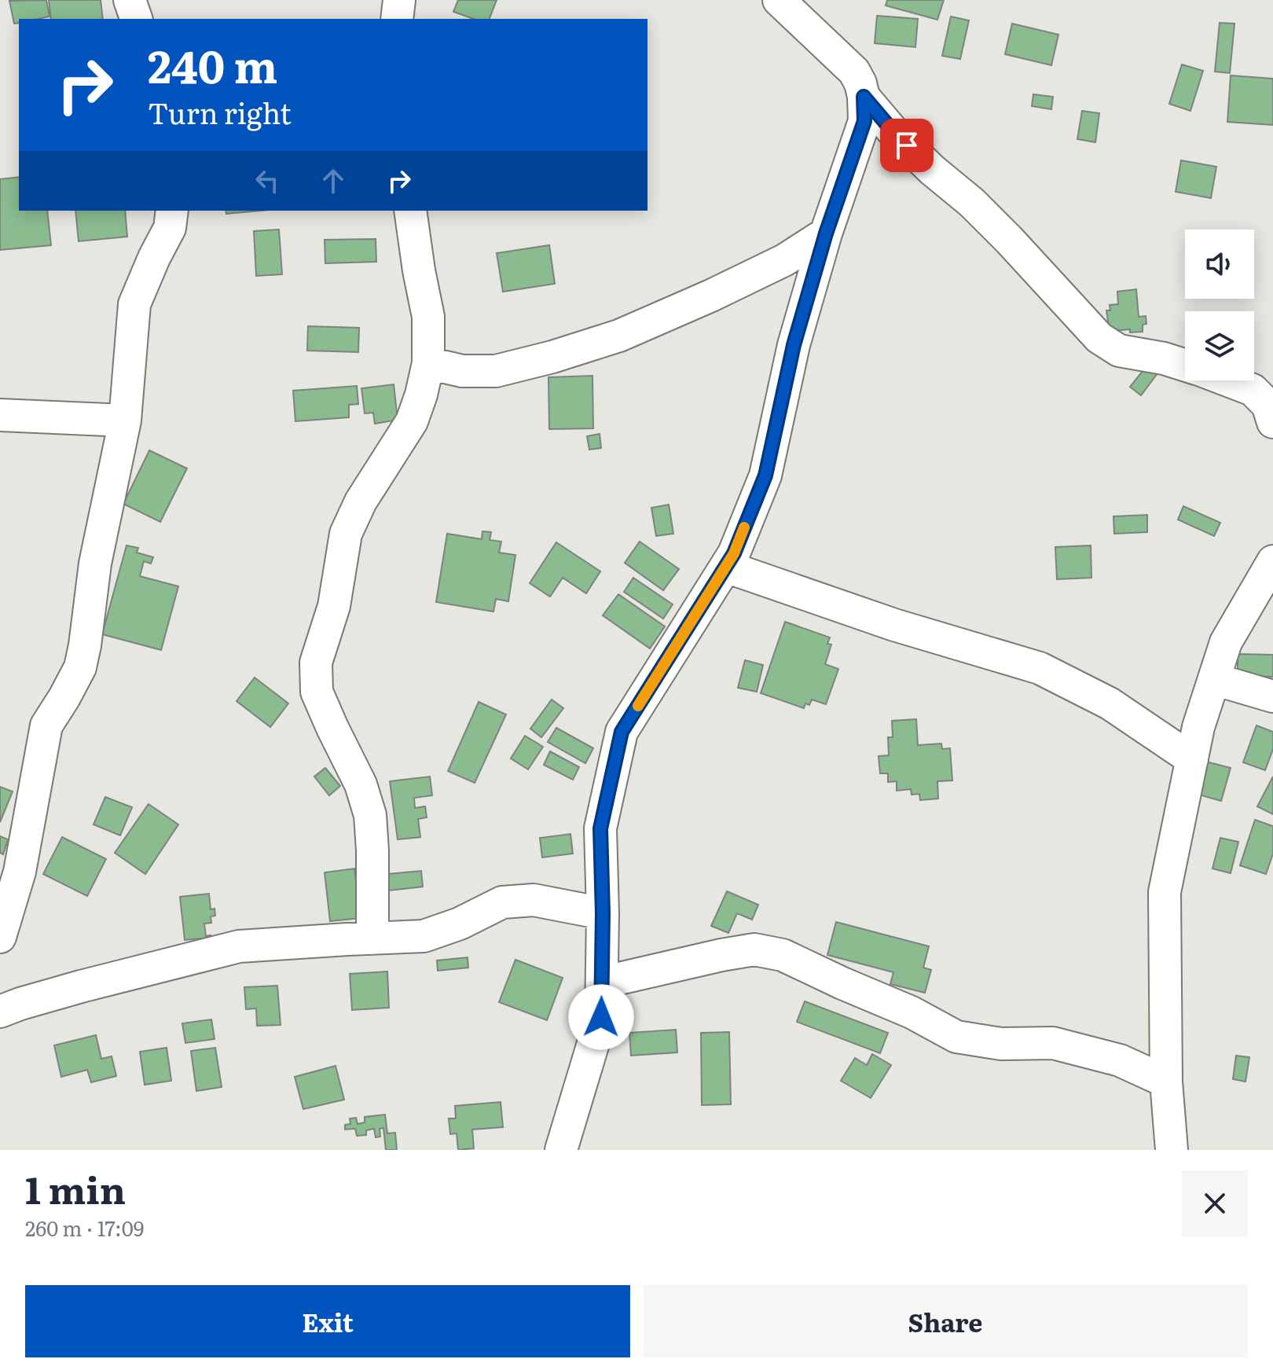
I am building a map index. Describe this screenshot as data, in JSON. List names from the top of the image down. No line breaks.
{"page":{"turn":["240 m","Turn right"],"heading":["1 min","260 m · 17:09"],"buttons":["Exit","Share"]}}
